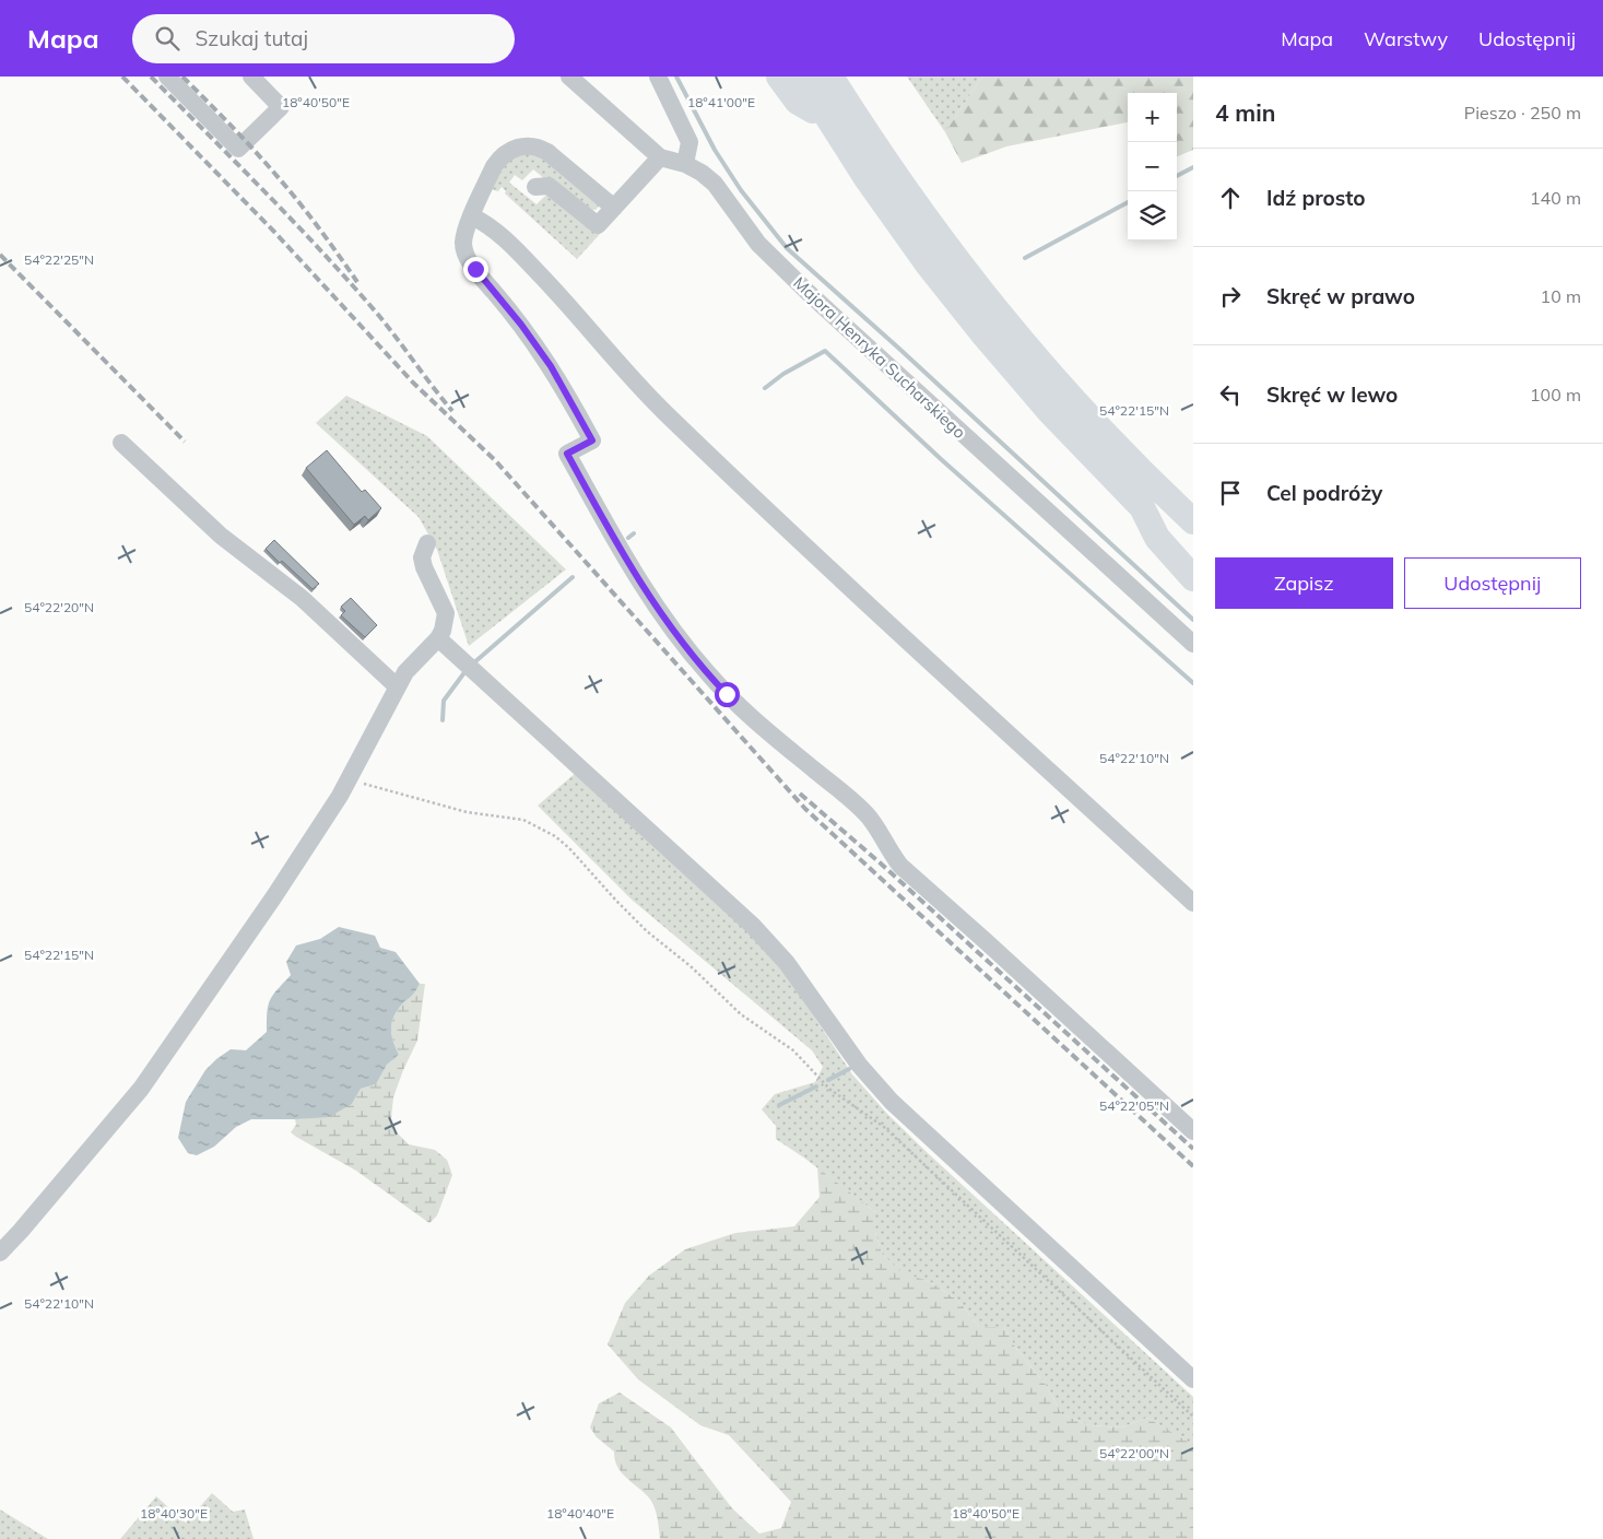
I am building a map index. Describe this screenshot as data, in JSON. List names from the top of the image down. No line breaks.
{"streets":{"street":["Majora Henryka Sucharskiego"]},"page":{"header":"Mapa","search":"Szukaj tutaj","nav":["Mapa","Warstwy","Udostępnij"],"heading":["4 min","Pieszo · 250 m"],"map_buttons":["+","−"],"list":[["Idź prosto","140 m"],["Skręć w prawo","10 m"],["Skręć w lewo","100 m"],"Cel podróży"],"buttons":["Zapisz","Udostępnij"]},"coordinates":["18°40'50\"E","18°41'00\"E","54°22'25\"N","54°22'15\"N","54°22'20\"N","54°22'10\"N","54°22'05\"N","54°22'00\"N","18°40'30\"E","18°40'40\"E"]}
